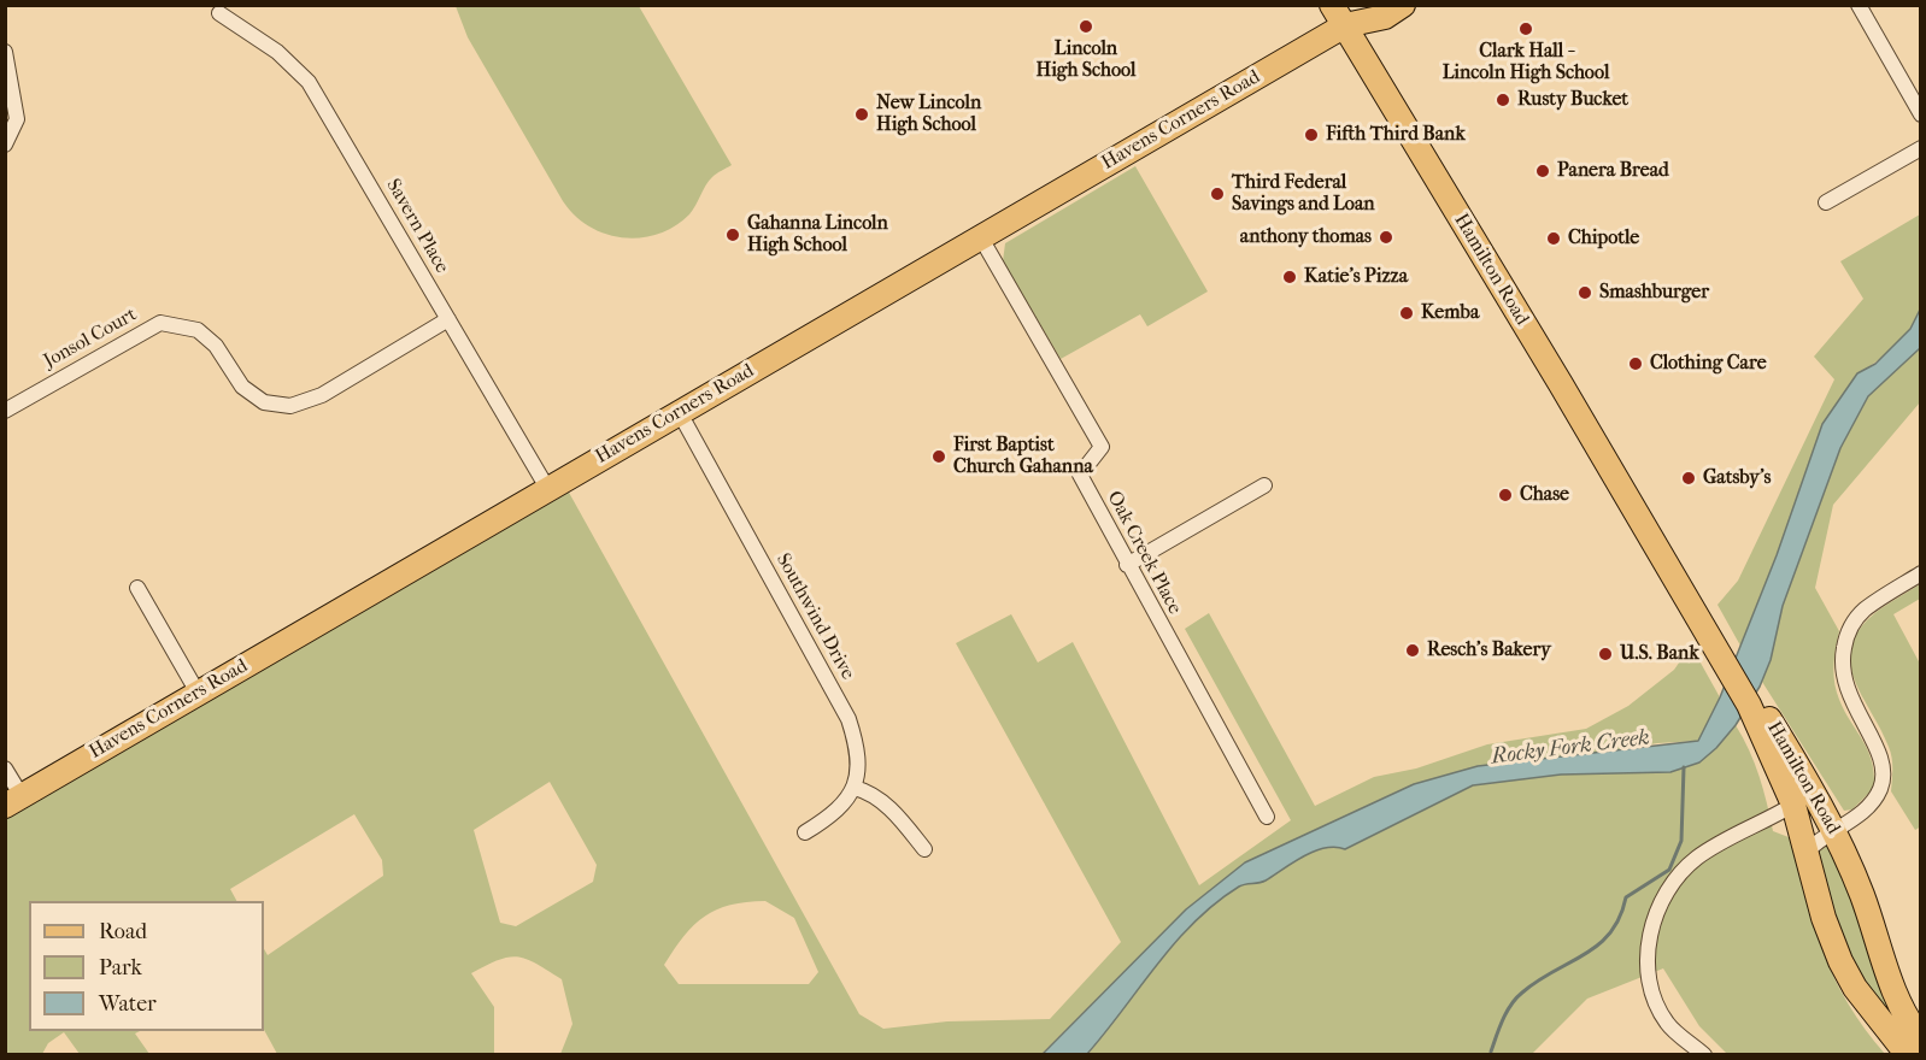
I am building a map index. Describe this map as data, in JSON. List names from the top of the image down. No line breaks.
{"streets":{"main road":["Havens Corners Road","Hamilton Road"],"street":["Savern Place","Jonsol Court","Oak Creek Place","Southwind Drive"]},"crossings":[["Havens Corners Road","Savern Place"],["Havens Corners Road","Hamilton Road"],["Havens Corners Road","Oak Creek Place"],["Havens Corners Road","Southwind Drive"],["Savern Place","Jonsol Court"]],"water":["Rocky Fork Creek"],"places":["Lincoln High School","Clark Hall - Lincoln High School","Rusty Bucket","New Lincoln High School","Fifth Third Bank","Panera Bread","Third Federal Savings and Loan","Gahanna Lincoln High School","anthony thomas","Chipotle","Katie's Pizza","Smashburger","Kemba","Clothing Care","First Baptist Church Gahanna","Gatsby's","Chase","Resch's Bakery","U.S. Bank"],"legend":["Road","Park","Water"]}
